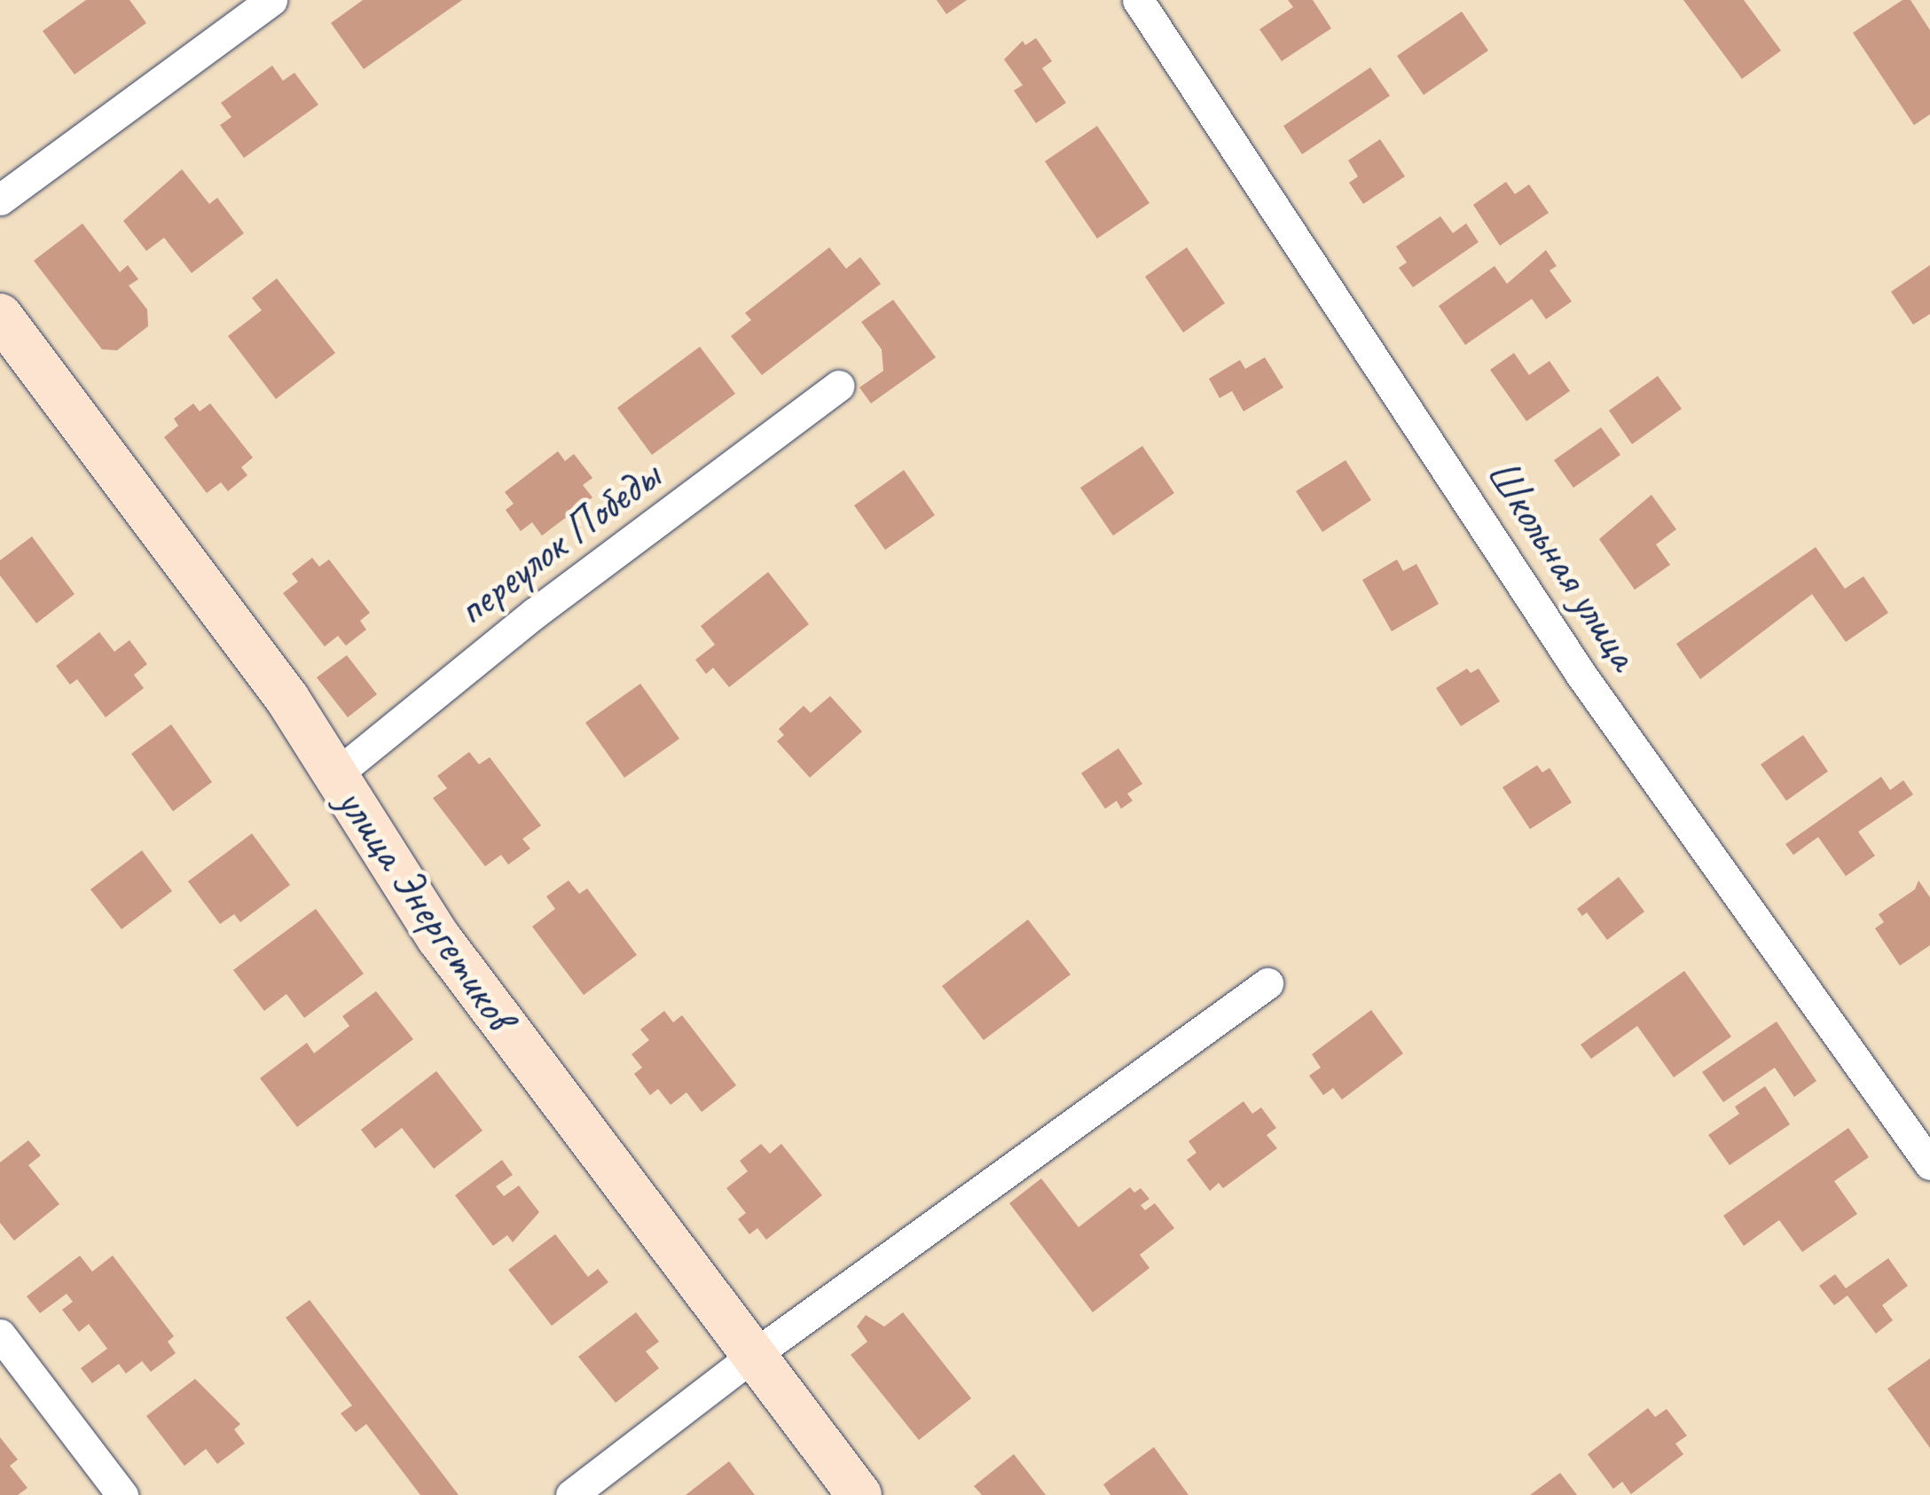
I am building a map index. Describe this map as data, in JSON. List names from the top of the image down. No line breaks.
{"streets":{"street":["переулок Победы","Школьная улица","улица Энергетиков"]},"crossings":[["переулок Победы","улица Энергетиков"]]}
